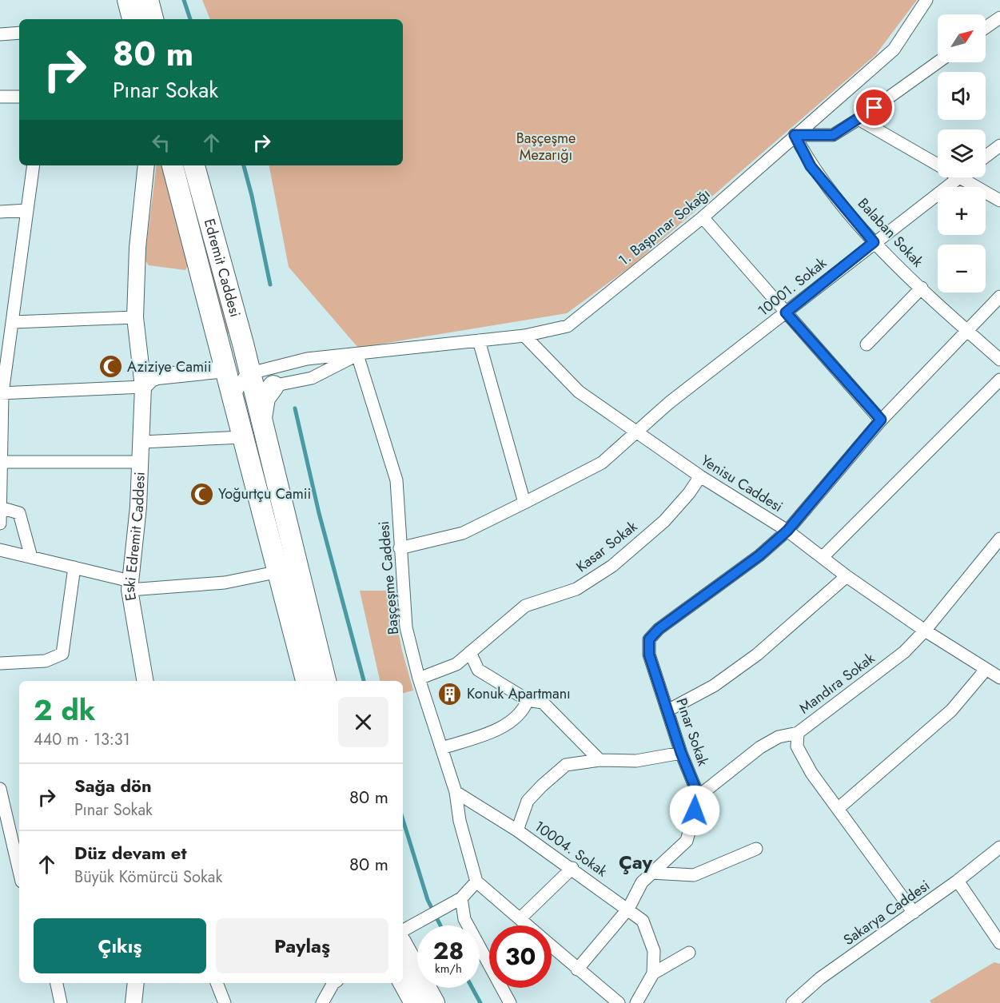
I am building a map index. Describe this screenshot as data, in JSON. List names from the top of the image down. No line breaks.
{"streets":{"highway":["Edremit Caddesi"],"street":["1. Başpınar Sokağı","Balaban Sokak","10001. Sokak","Yenisu Caddesi","Eski Edremit Caddesi","Kasar Sokak","Başçeşme Caddesi","Mandıra Sokak","Pınar Sokak","10004. Sokak","Sakarya Caddesi"]},"crossings":[["1. Başpınar Sokağı","Balaban Sokak"],["1. Başpınar Sokağı","Edremit Caddesi"],["1. Başpınar Sokağı","Yenisu Caddesi"],["1. Başpınar Sokağı","Başçeşme Caddesi"],["Balaban Sokak","10001. Sokak"],["10001. Sokak","Yenisu Caddesi"],["10001. Sokak","Başçeşme Caddesi"],["Yenisu Caddesi","Kasar Sokak"],["Yenisu Caddesi","Mandıra Sokak"],["Yenisu Caddesi","Pınar Sokak"],["Kasar Sokak","Başçeşme Caddesi"],["Başçeşme Caddesi","10004. Sokak"],["Mandıra Sokak","Sakarya Caddesi"]],"districts":["Çay"],"parks":["Başçeşme Mezarığı"],"places":{"mosque":["Aziziye Camii","Yoğurtçu Camii"],"building":["Konuk Apartmanı"]},"north":"top right","page":{"map_buttons":["+","−"],"turn":["80 m","Pınar Sokak"],"heading":["2 dk","440 m · 13:31"],"list":[{"name":"Sağa dön","note":"Pınar Sokak","value":"80 m"},{"name":"Düz devam et","note":"Büyük Kömürcü Sokak","value":"80 m"}],"buttons":["Çıkış","Paylaş"],"speed":"28 km/h","limit":"30"}}
